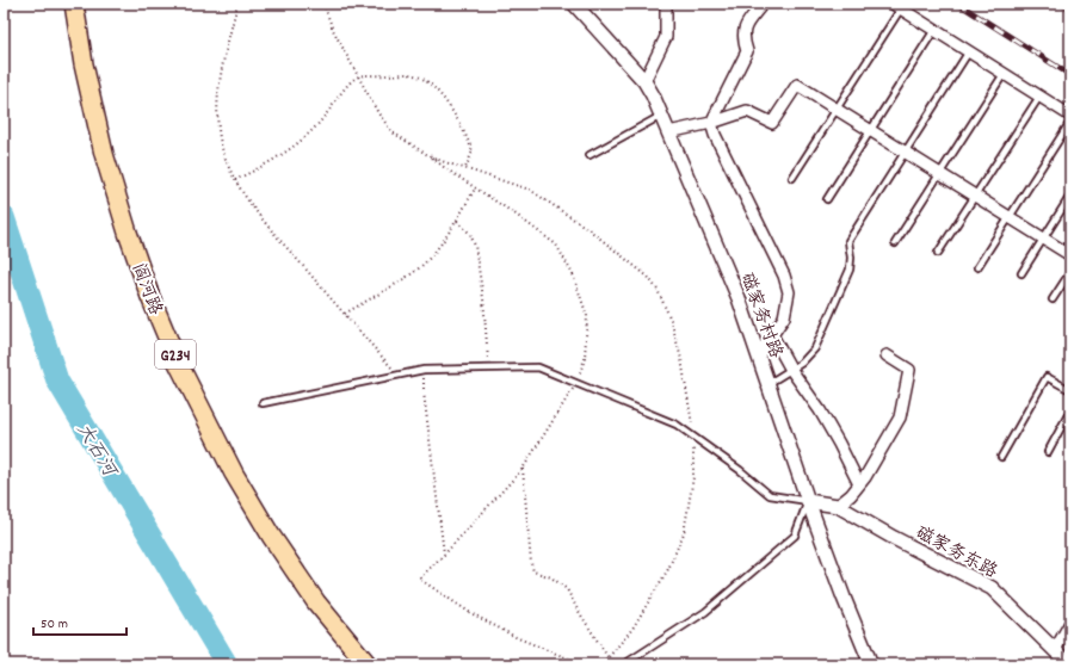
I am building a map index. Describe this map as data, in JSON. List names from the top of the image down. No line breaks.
{"streets":{"highway":["阎河路","G234"],"street":["磁家务村路","磁家务东路"]},"crossings":[["磁家务村路","磁家务东路"]],"water":["大石河"],"scale_bar":"50 m"}
